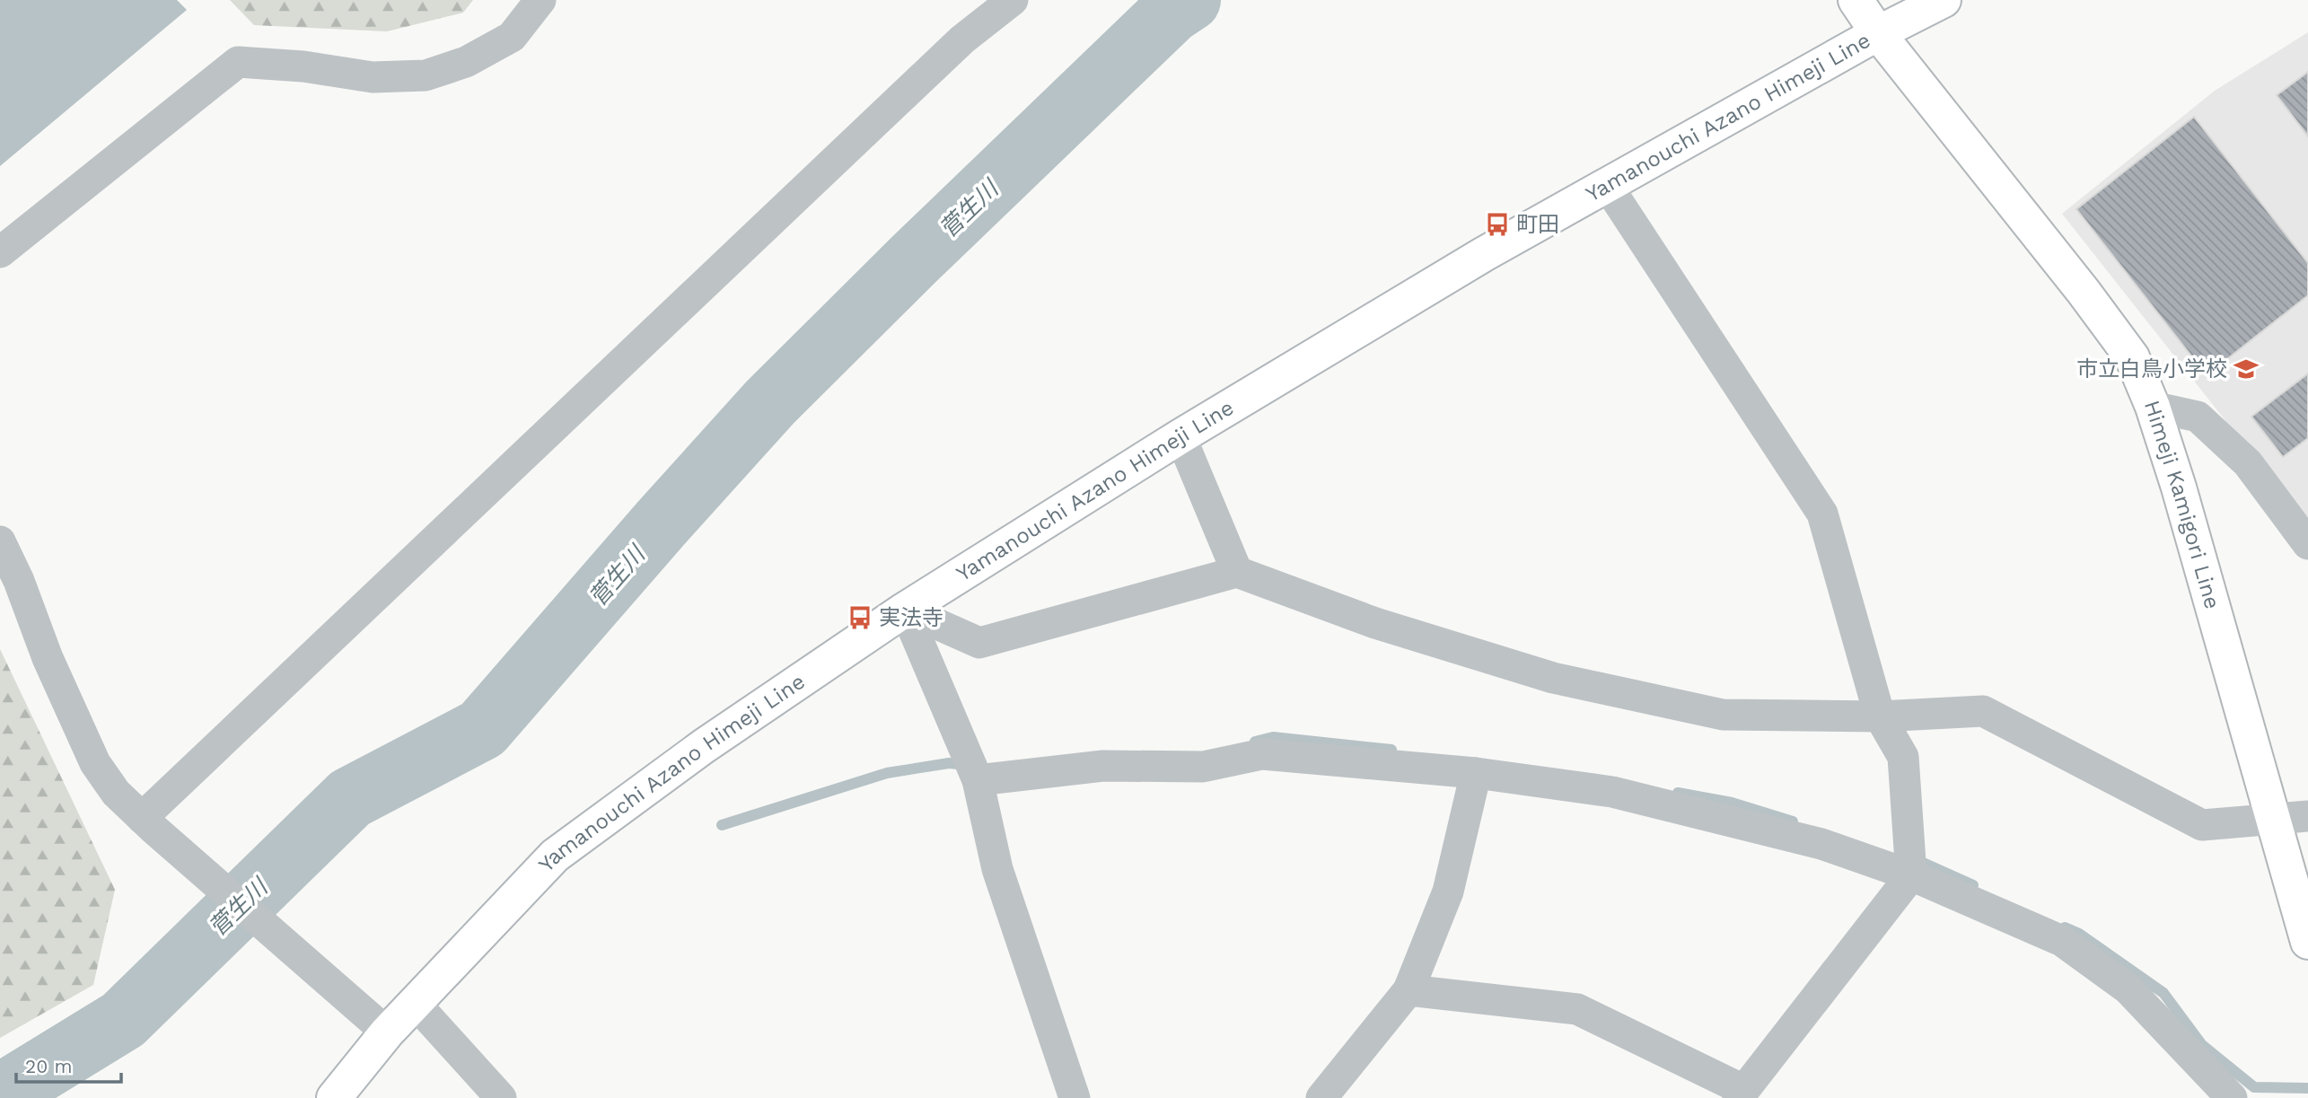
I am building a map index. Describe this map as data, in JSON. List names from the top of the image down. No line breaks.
{"streets":{"main road":["Yamanouchi Azano Himeji Line","Himeji Kamigori Line"]},"crossings":[["Yamanouchi Azano Himeji Line","Himeji Kamigori Line"]],"water":["菅生川"],"places":{"bus stop":["町田","実法寺"],"school or university":["市立白鳥小学校"]},"scale_bar":"20 m"}
